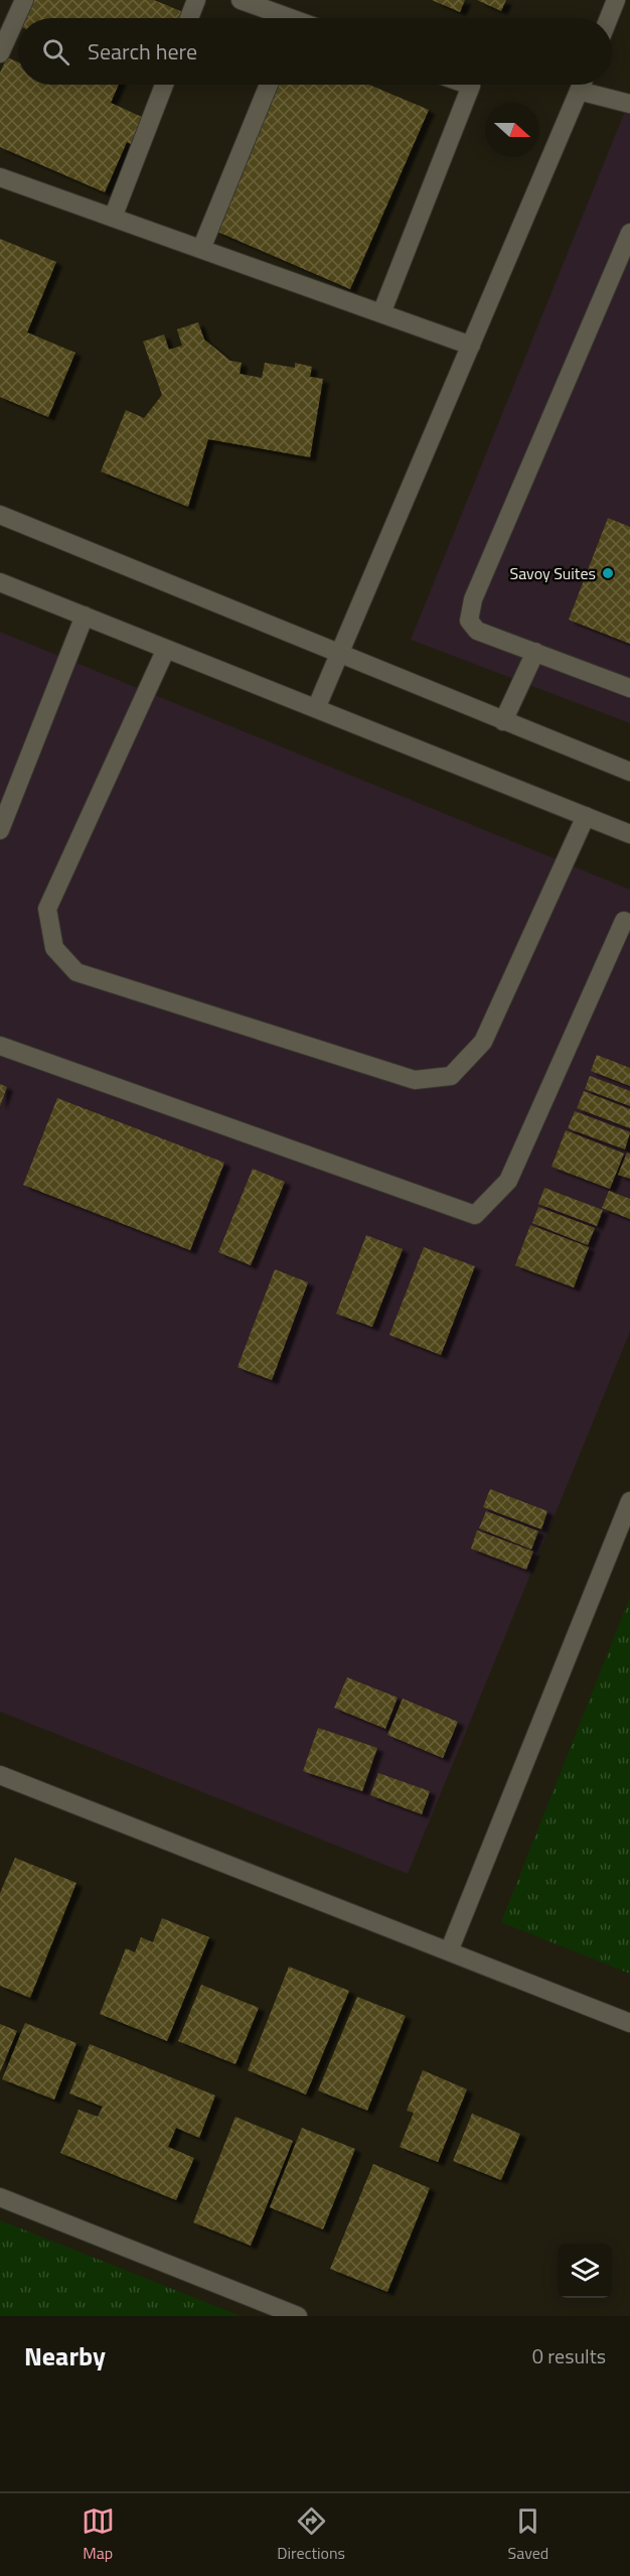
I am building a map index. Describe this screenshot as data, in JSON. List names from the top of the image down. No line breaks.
{"places":["Savoy Suites"],"north":"right","page":{"search":"Search here","heading":["Nearby","0 results"],"nav":["Map","Directions","Saved"]}}
